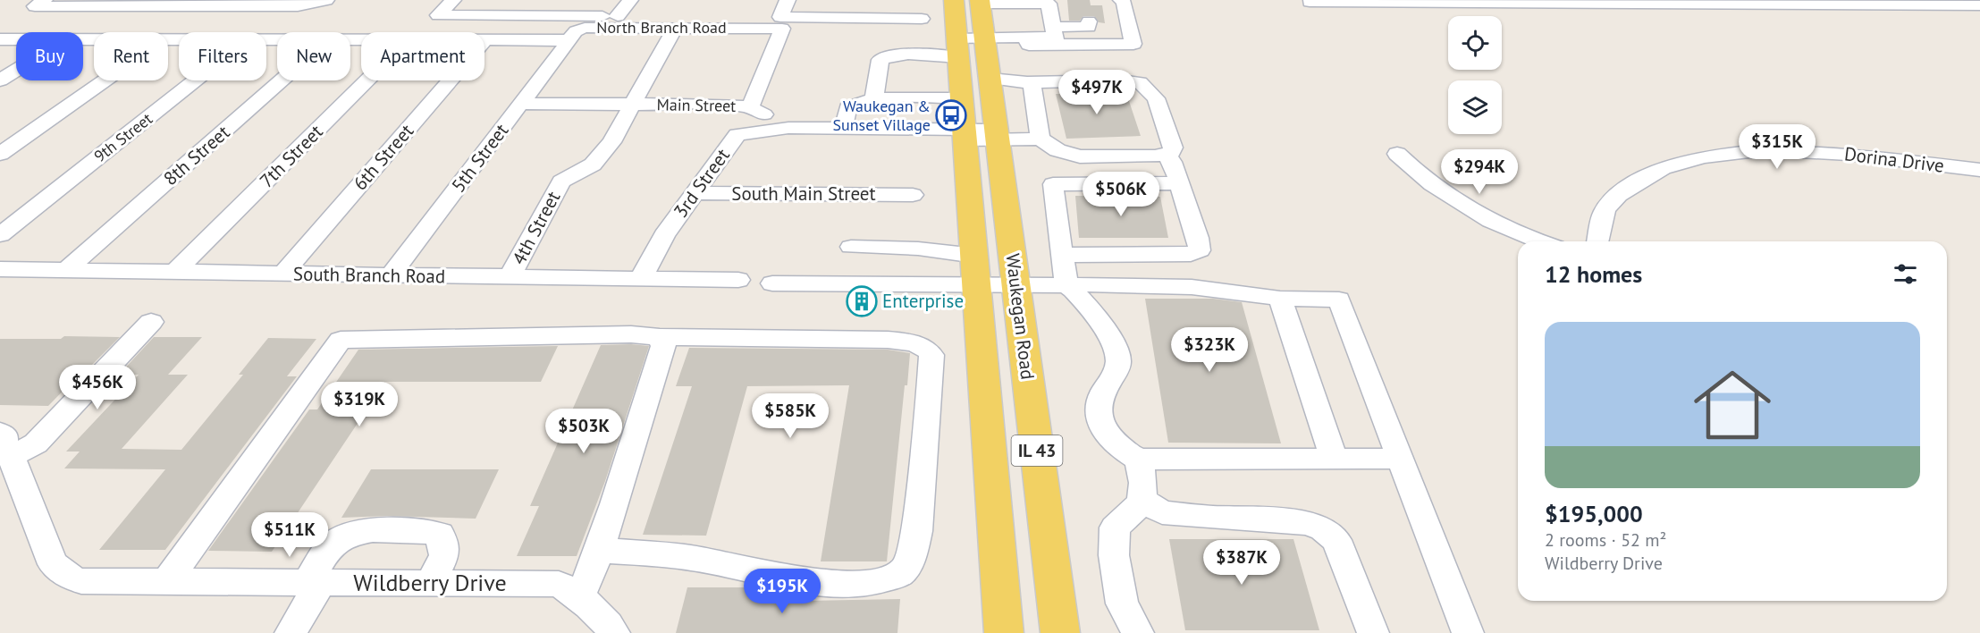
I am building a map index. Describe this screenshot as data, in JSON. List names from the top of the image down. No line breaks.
{"streets":{"main road":["Waukegan Road","IL 43"],"street":["North Branch Road","Main Street","9th Street","8th Street","7th Street","6th Street","5th Street","Dorina Drive","3rd Street","South Main Street","4th Street","South Branch Road","Wildberry Drive"]},"crossings":[["North Branch Road","5th Street"],["North Branch Road","4th Street"],["Main Street","5th Street"],["Main Street","3rd Street"],["Main Street","4th Street"],["Main Street","Waukegan Road"],["8th Street","South Branch Road"],["7th Street","South Branch Road"],["6th Street","South Branch Road"],["5th Street","South Branch Road"],["3rd Street","South Main Street"],["3rd Street","South Branch Road"],["4th Street","South Branch Road"]],"places":{"bus stop":["Waukegan & Sunset Village"],"building":["Enterprise"]},"page":{"chip":["Buy","Rent","Filters","New","Apartment"],"price":["$497K","$315K","$294K","$506K","$323K","$456K","$319K","$585K","$503K","$511K","$387K","$195K"],"heading":"12 homes","list":[{"name":"$195,000","note":"2 rooms · 52 m² · Wildberry Drive"}]}}
